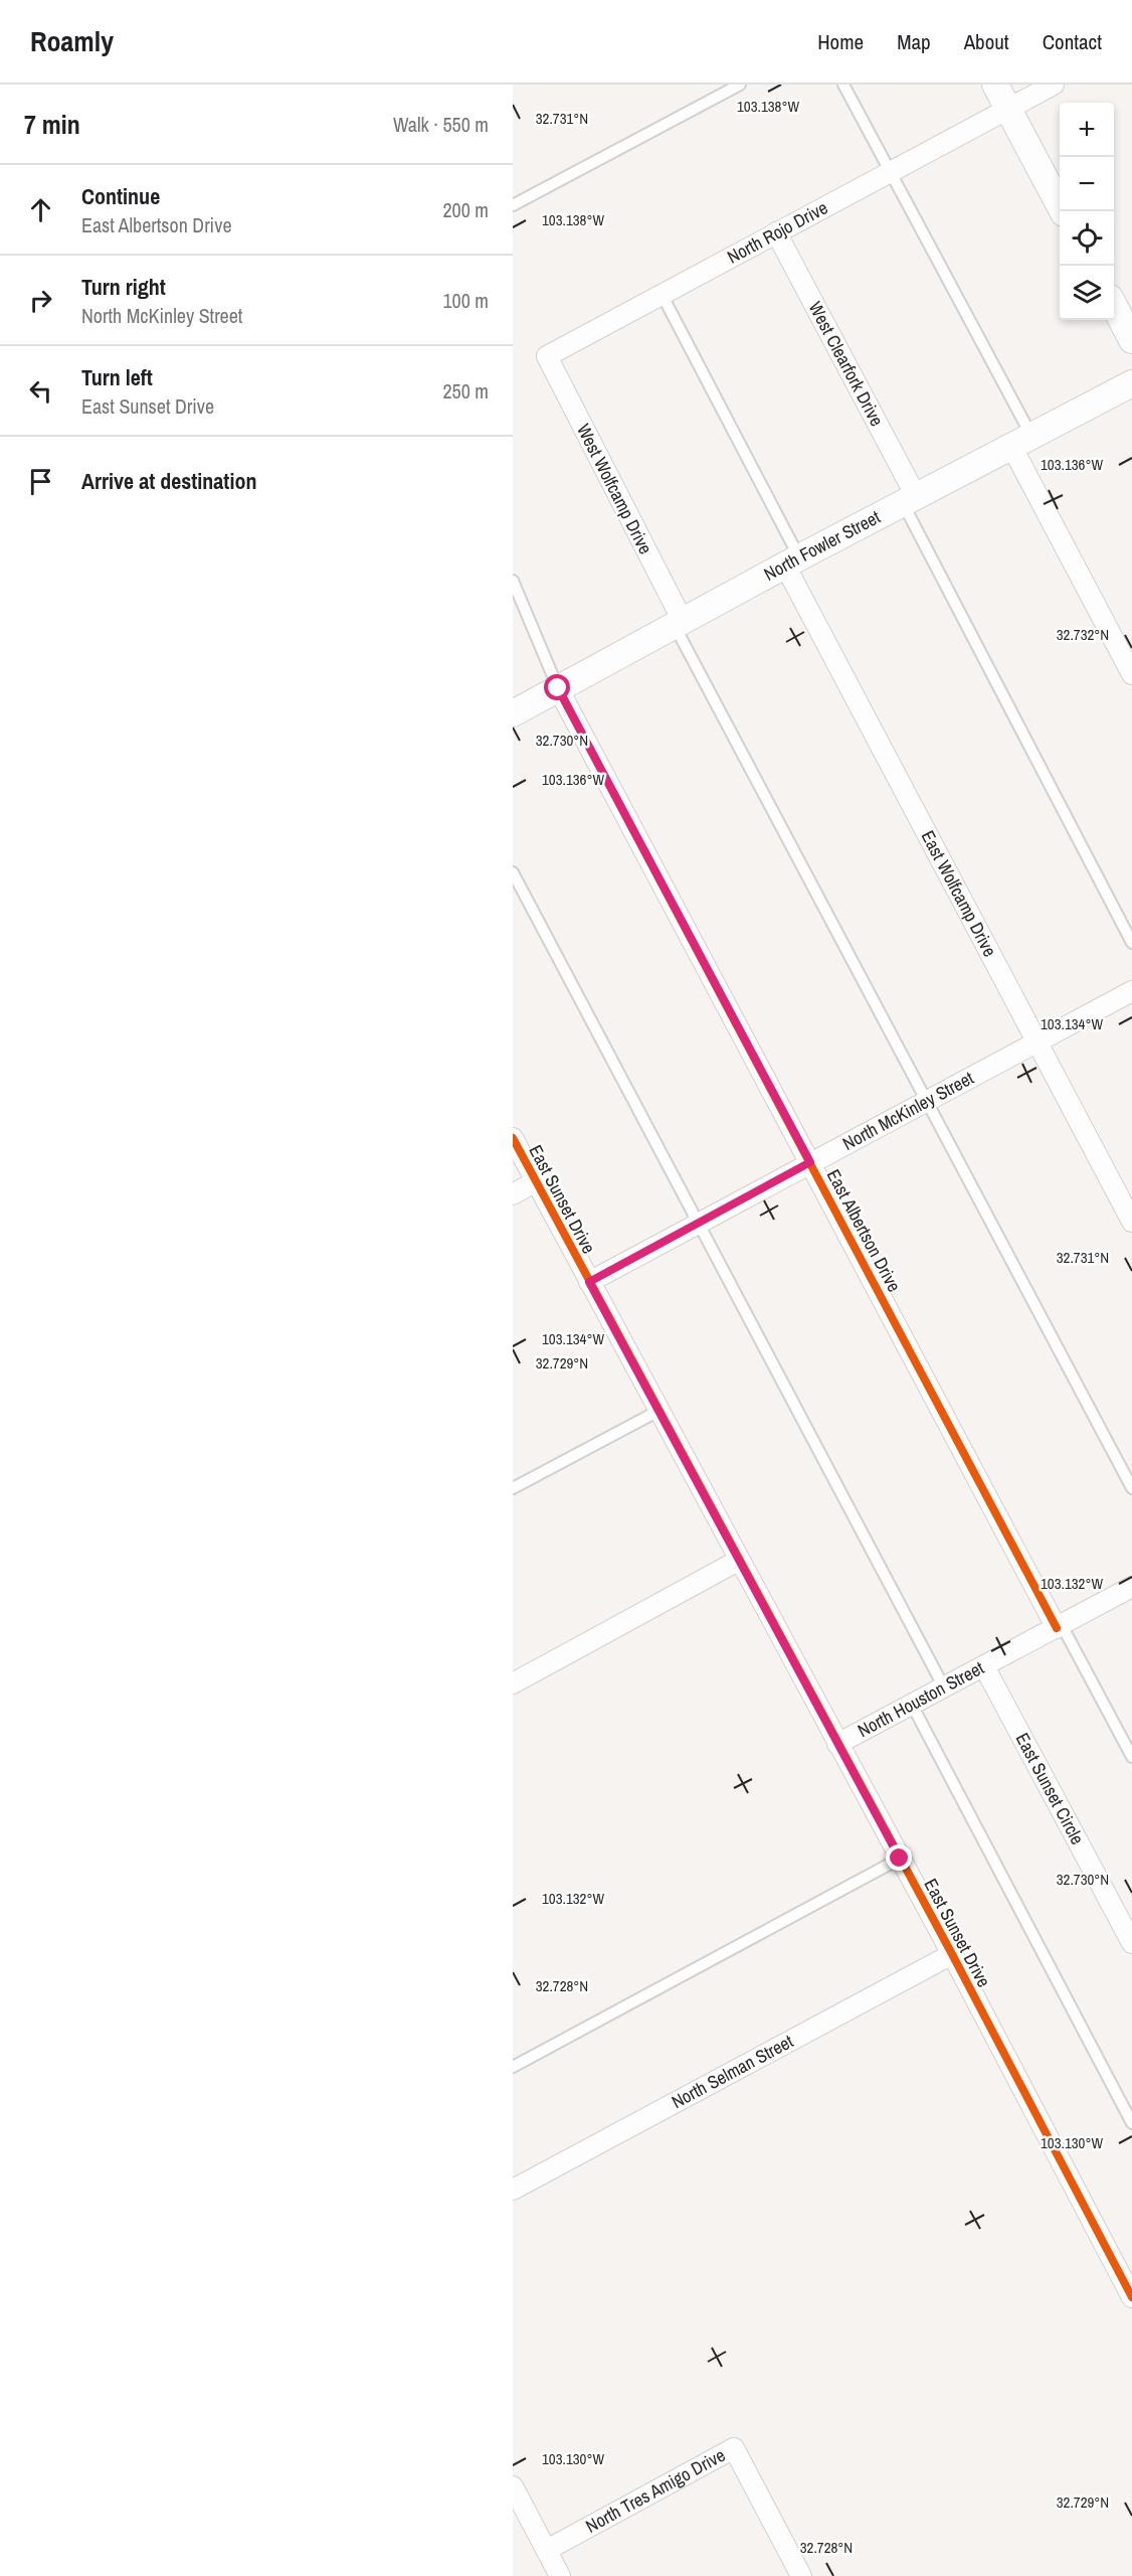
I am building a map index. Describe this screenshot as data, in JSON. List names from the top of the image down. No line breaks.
{"streets":{"street":["North Rojo Drive","West Clearfork Drive","West Wolfcamp Drive","North Fowler Street","East Wolfcamp Drive","North McKinley Street","East Sunset Drive","East Albertson Drive","North Houston Street","East Sunset Circle","North Selman Street","North Tres Amigo Drive"]},"crossings":[["North Rojo Drive","West Clearfork Drive"],["North Rojo Drive","West Wolfcamp Drive"],["West Clearfork Drive","North Fowler Street"],["West Wolfcamp Drive","North Fowler Street"],["North Fowler Street","East Wolfcamp Drive"],["North Fowler Street","East Albertson Drive"],["East Wolfcamp Drive","North McKinley Street"],["North McKinley Street","East Sunset Drive"],["North McKinley Street","East Albertson Drive"],["East Sunset Drive","North Houston Street"],["East Sunset Drive","North Selman Street"],["East Albertson Drive","North Houston Street"],["North Houston Street","East Sunset Circle"]],"page":{"header":"Roamly","nav":["Home","Map","About","Contact"],"heading":["7 min","Walk · 550 m"],"map_buttons":["+","−"],"list":[["Continue","East Albertson Drive","200 m"],["Turn right","North McKinley Street","100 m"],["Turn left","East Sunset Drive","250 m"],"Arrive at destination"]},"coordinates":["103.138°W","32.731°N","103.136°W","32.732°N","32.730°N","103.134°W","32.729°N","103.132°W","32.728°N","103.130°W"]}
